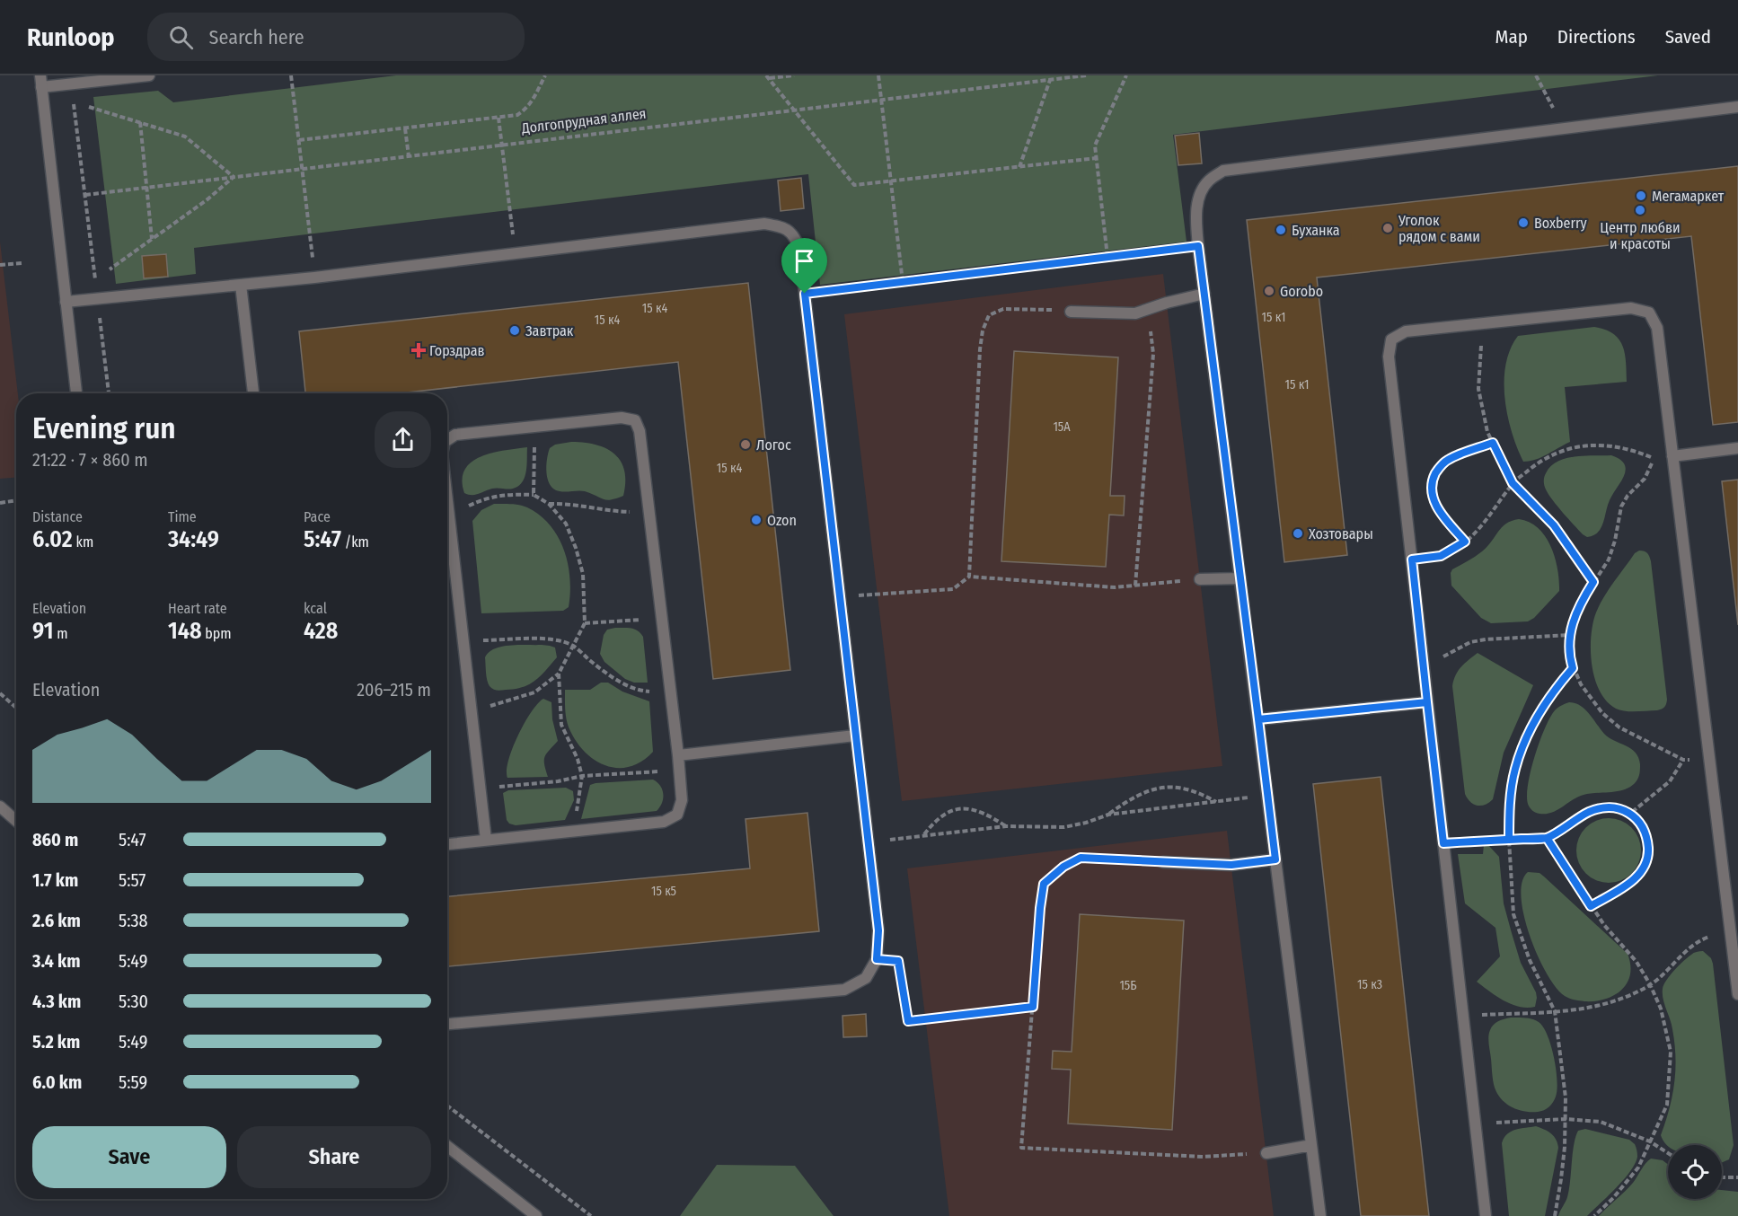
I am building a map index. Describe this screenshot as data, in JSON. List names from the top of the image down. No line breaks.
{"streets":{"path":["Долгопрудная аллея"]},"places":{"other":["Мегамаркет","Центр любви и красоты","Boxberry","Уголок рядом с вами","Буханка","Gorobo","Завтрак","Логос","Ozon","Хозтовары"],"health":["Горздрав"]},"house_numbers":["15 к4","15 к1","15 к4","15 к1","15А","15 к4","15 к5","15 к3","15Б"],"page":{"header":"Runloop","search":"Search here","nav":["Map","Directions","Saved"],"heading":["Evening run","21:22 · 7 × 860 m"],"stats":[["Distance","6.02 km"],["Time","34:49"],["Pace","5:47 /km"],["Elevation","91 m"],["Heart rate","148 bpm"],["kcal","428"]],"chart":["Elevation","206–215 m"],"list":[{"name":"860 m","note":"5:47"},{"name":"1.7 km","note":"5:57"},{"name":"2.6 km","note":"5:38"},{"name":"3.4 km","note":"5:49"},{"name":"4.3 km","note":"5:30"},{"name":"5.2 km","note":"5:49"},{"name":"6.0 km","note":"5:59"}],"buttons":["Save","Share"]}}
